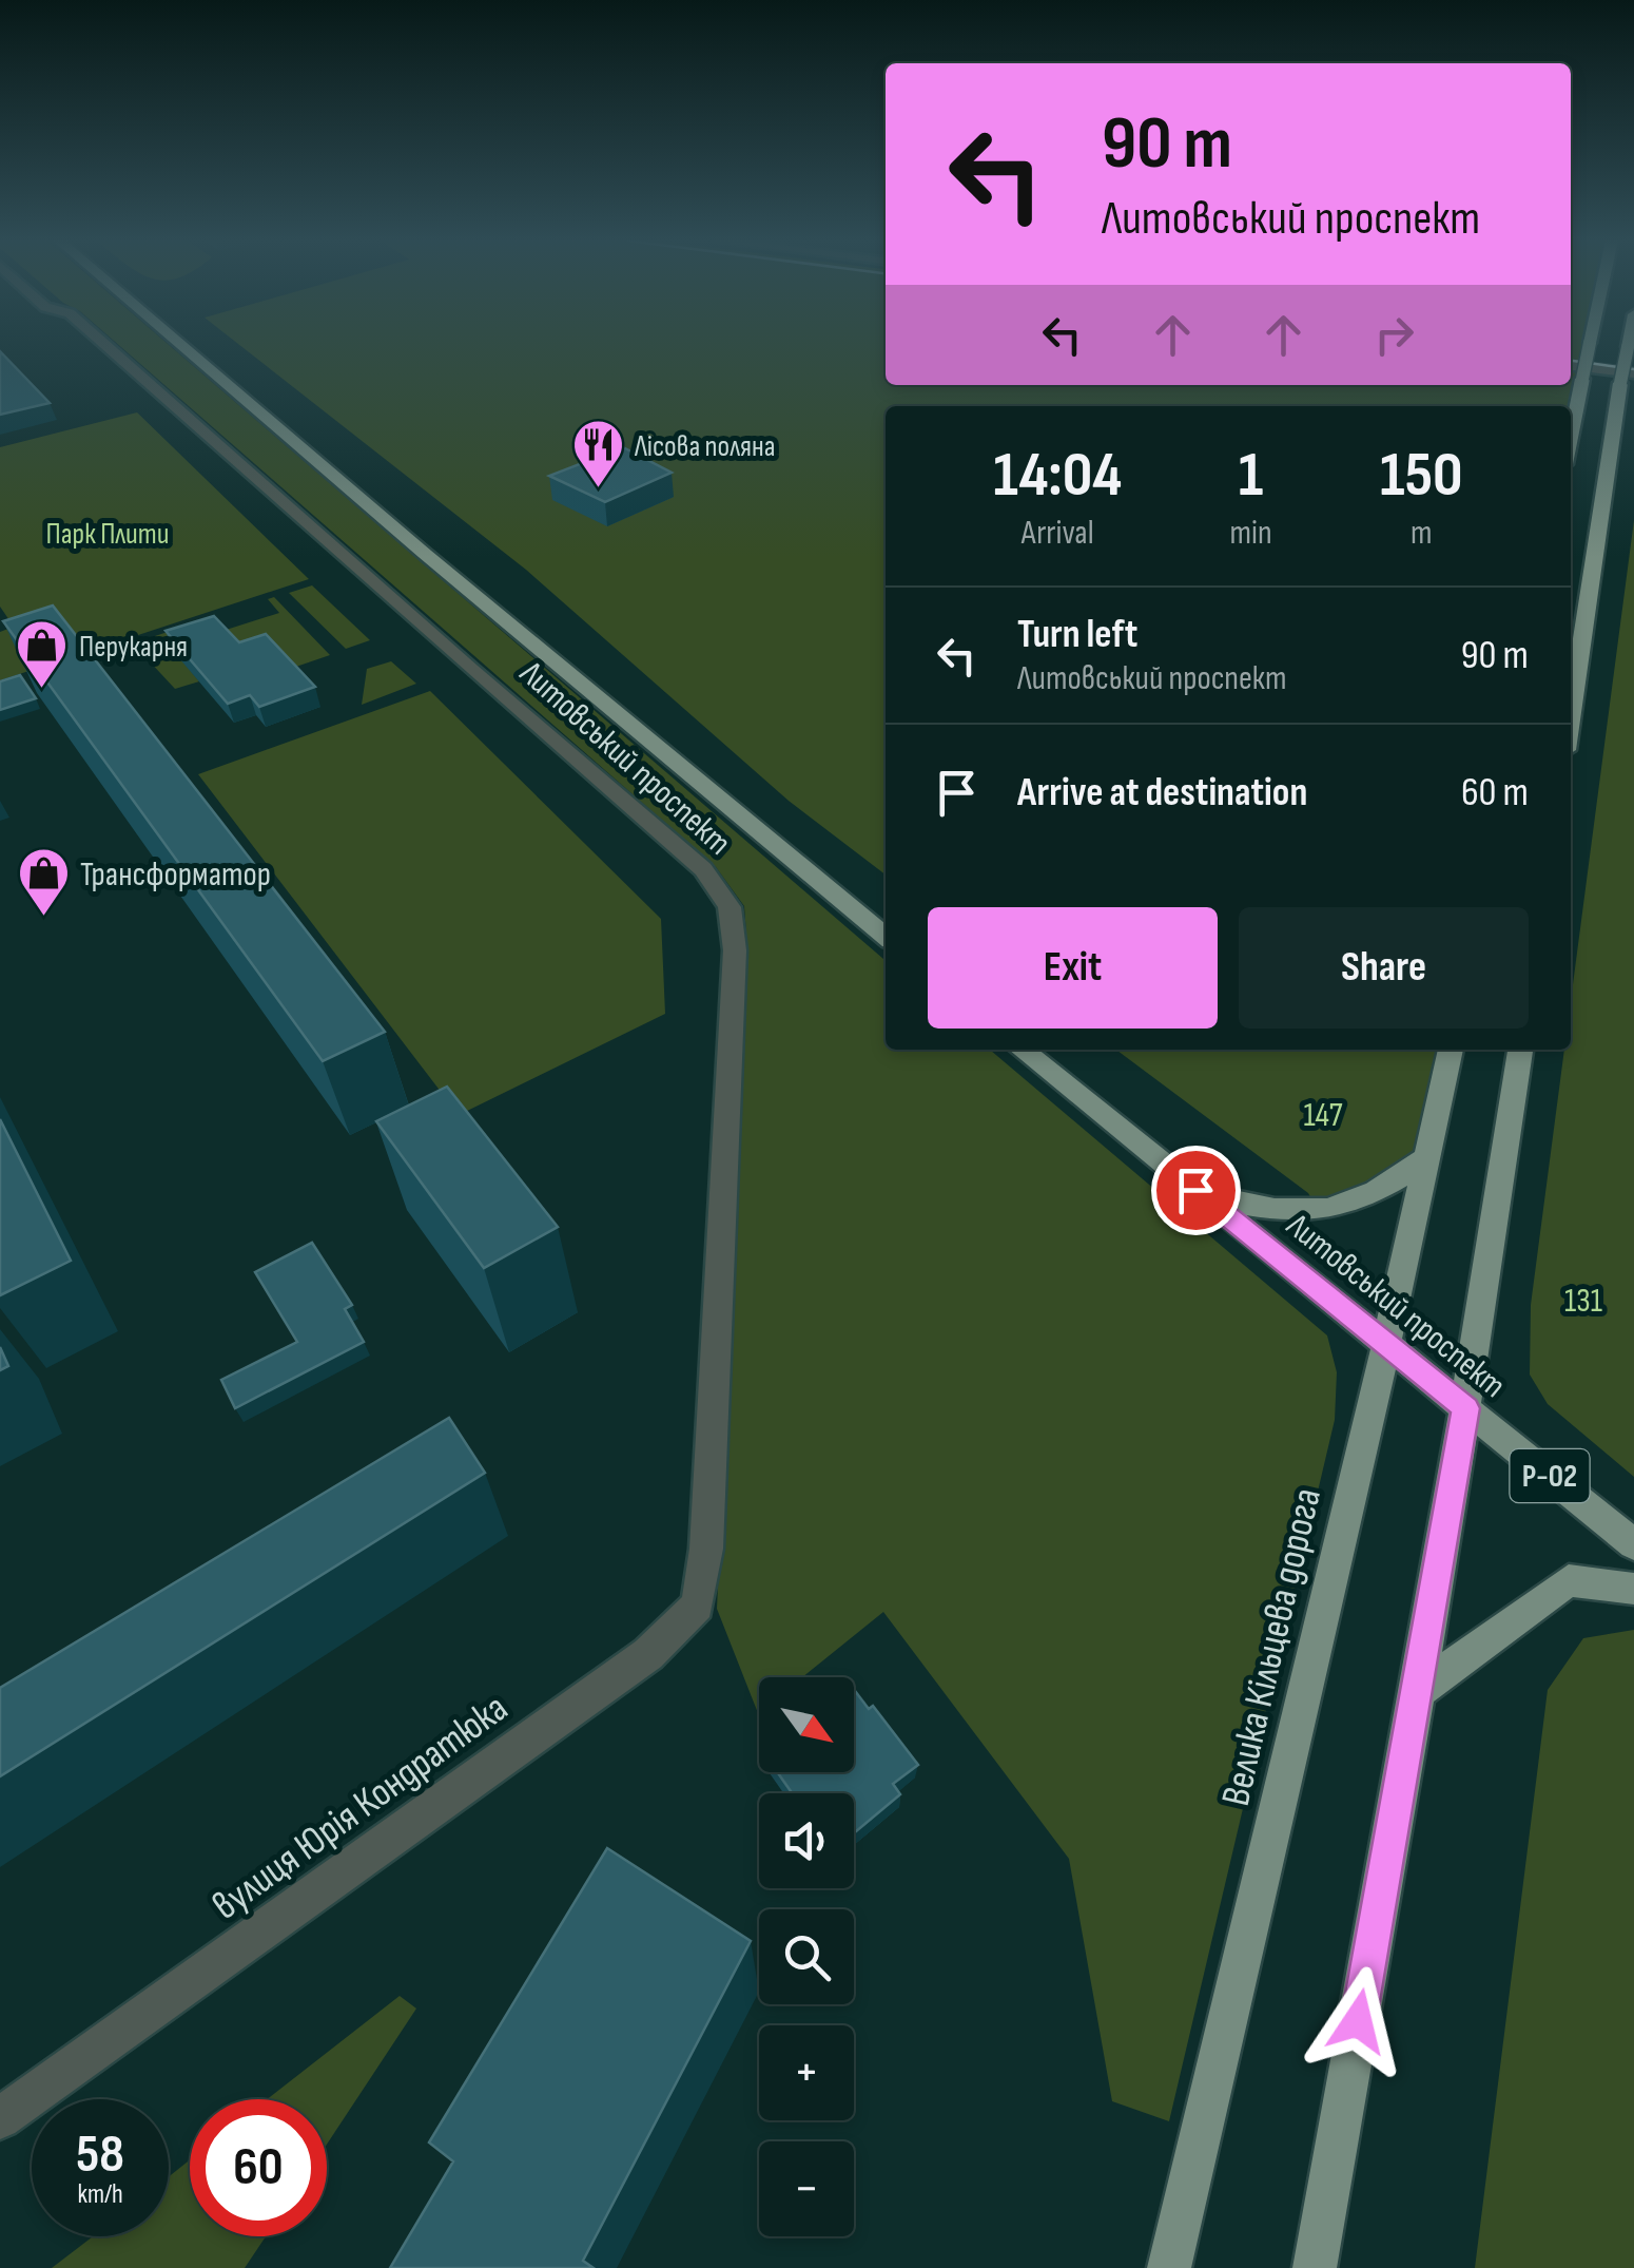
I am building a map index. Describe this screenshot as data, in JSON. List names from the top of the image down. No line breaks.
{"streets":{"main road":["Литовський проспект","Р-02","Велика Кільцева дорога"],"street":["вулиця Юрія Кондратюка"]},"crossings":[["Литовський проспект","Велика Кільцева дорога"],["Литовський проспект","вулиця Юрія Кондратюка"]],"parks":["Парк Плити","147","131"],"places":{"restaurant":["Лісова поляна"],"shop":["Перукарня","Трансформатор"]},"north":"bottom right","page":{"turn":["90 m","Литовський проспект"],"eta":["14:04","Arrival","1","min","150","m"],"list":[{"name":"Turn left","note":"Литовський проспект","value":"90 m"},{"name":"Arrive at destination","value":"60 m"}],"buttons":["Exit","Share"],"map_buttons":["+","−"],"speed":"58 km/h","limit":"60"}}
